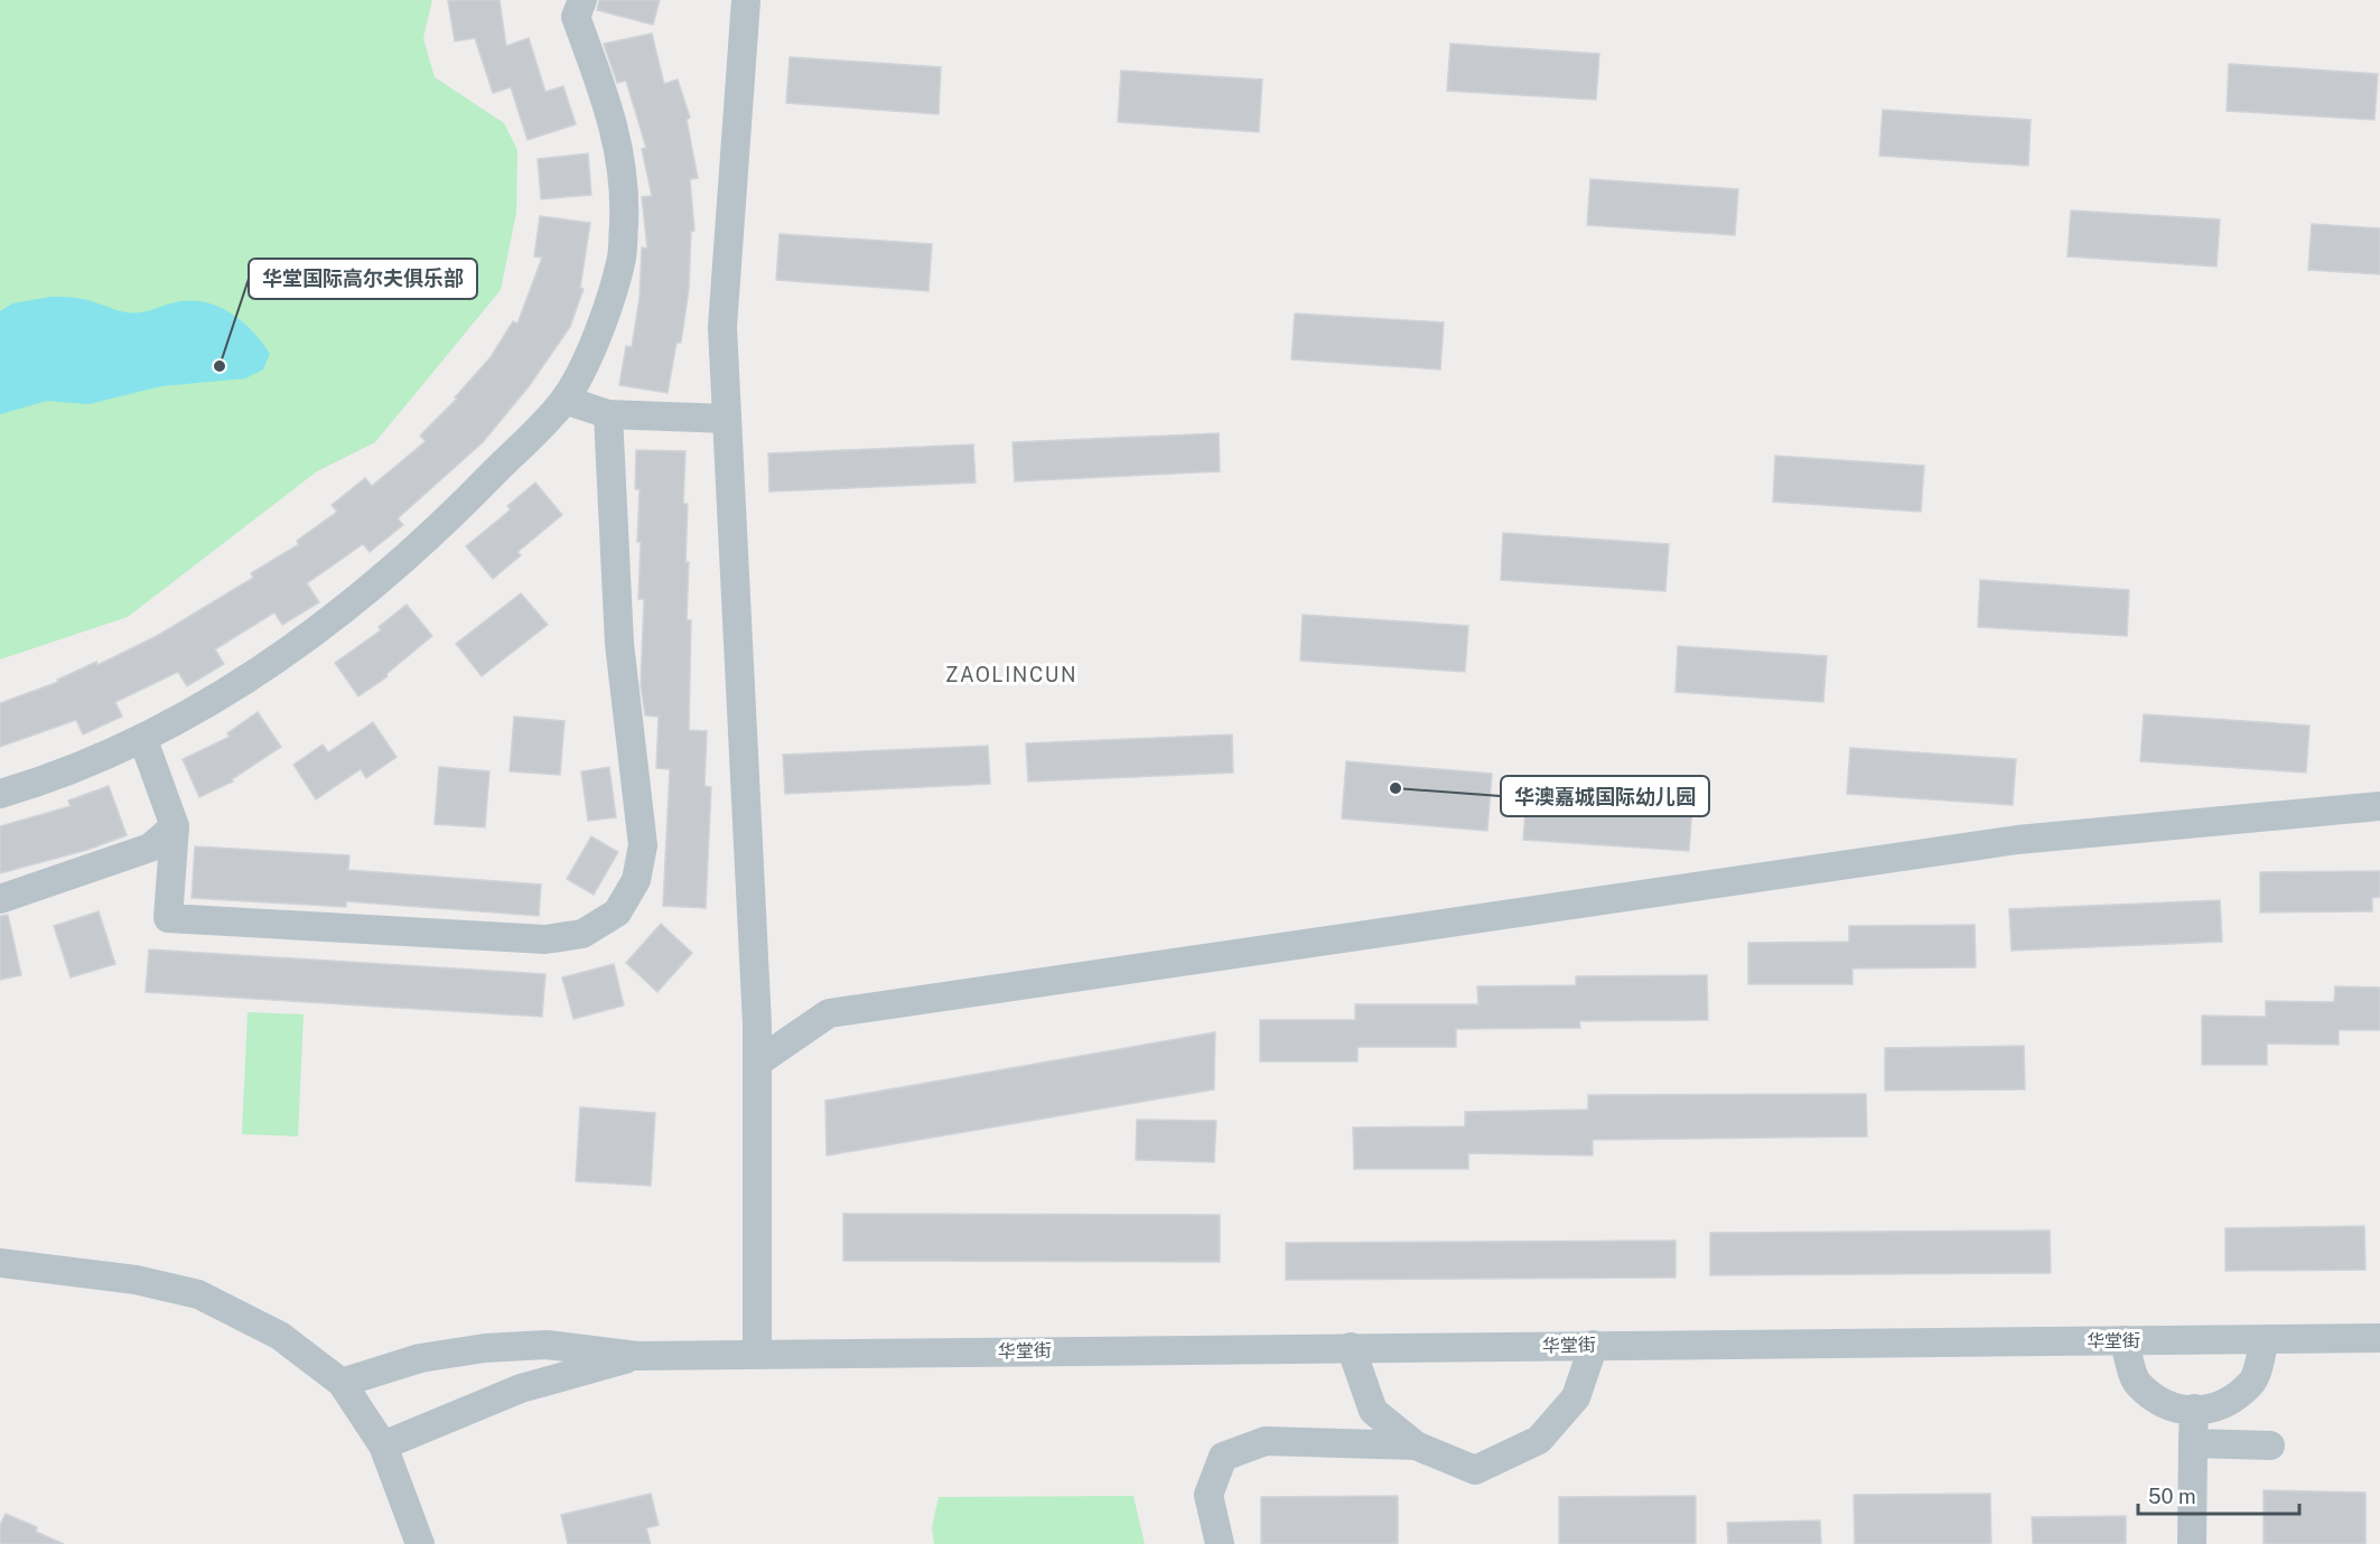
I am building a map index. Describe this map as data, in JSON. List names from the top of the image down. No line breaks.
{"streets":{"street":["华堂街"]},"districts":["ZAOLINCUN"],"places":["华堂国际高尔夫俱乐部","华澳嘉城国际幼儿园"],"scale_bar":"50 m"}
